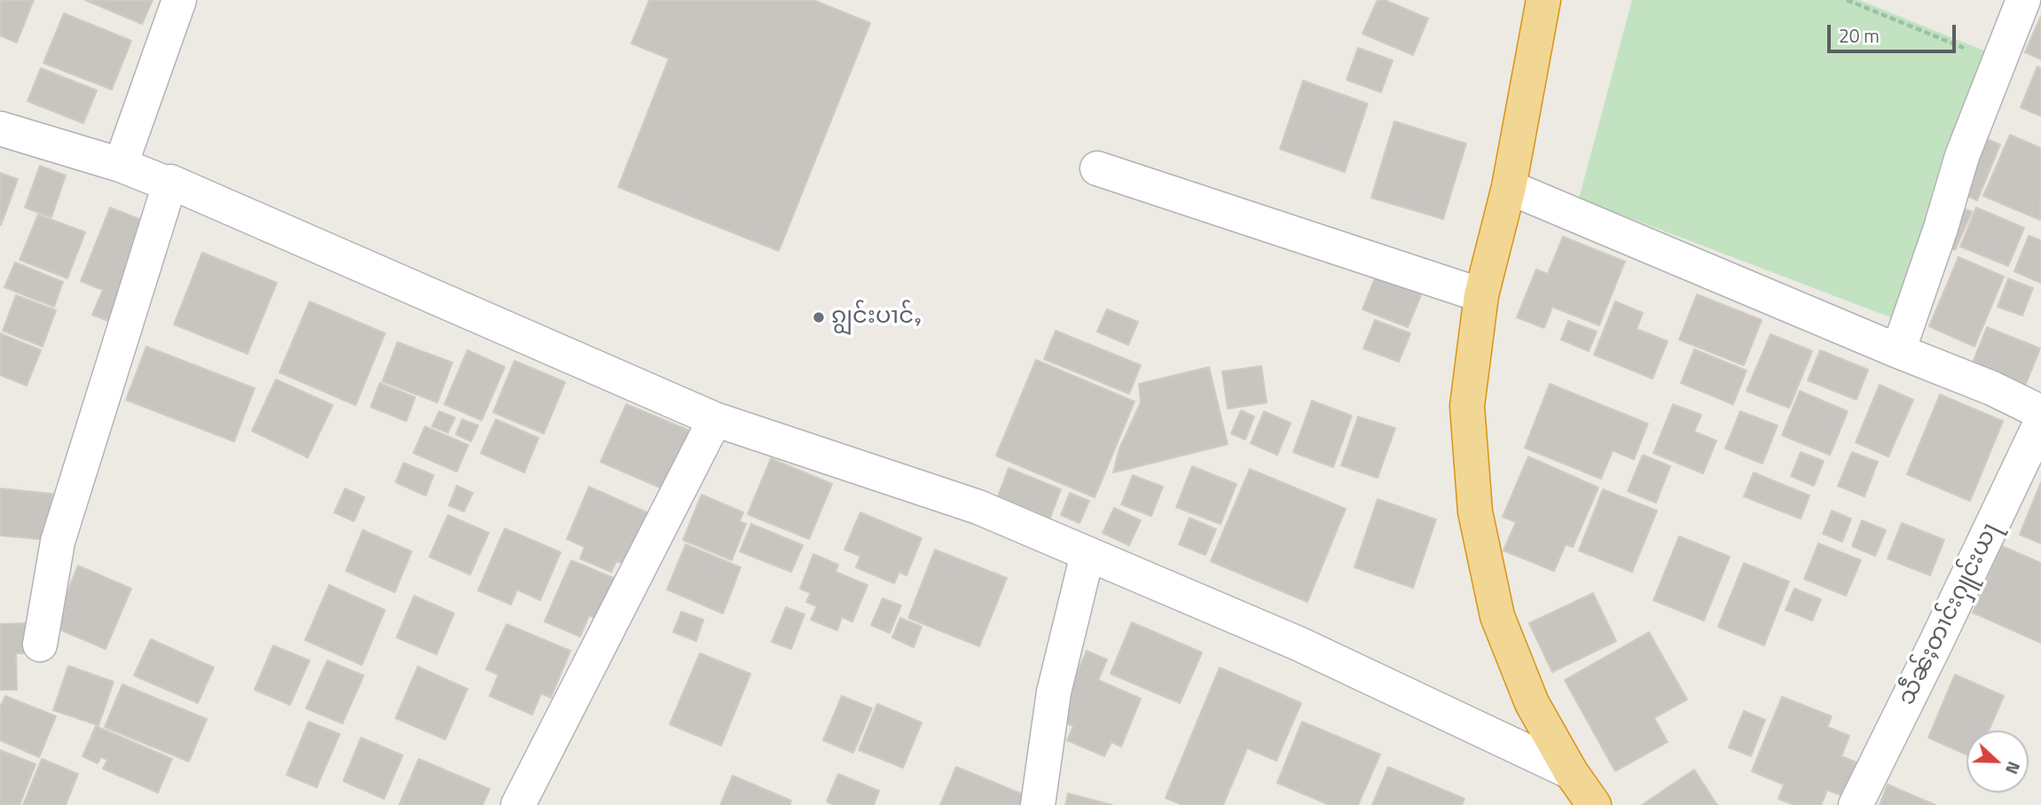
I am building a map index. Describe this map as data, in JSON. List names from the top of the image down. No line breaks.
{"streets":{"street":["သဵၼ်ႈတၢင်းႁူင်းယႃ"]},"places":["ၵျွင်းပၢင်ႇ"],"scale_bar":"20 m","north":"right"}
